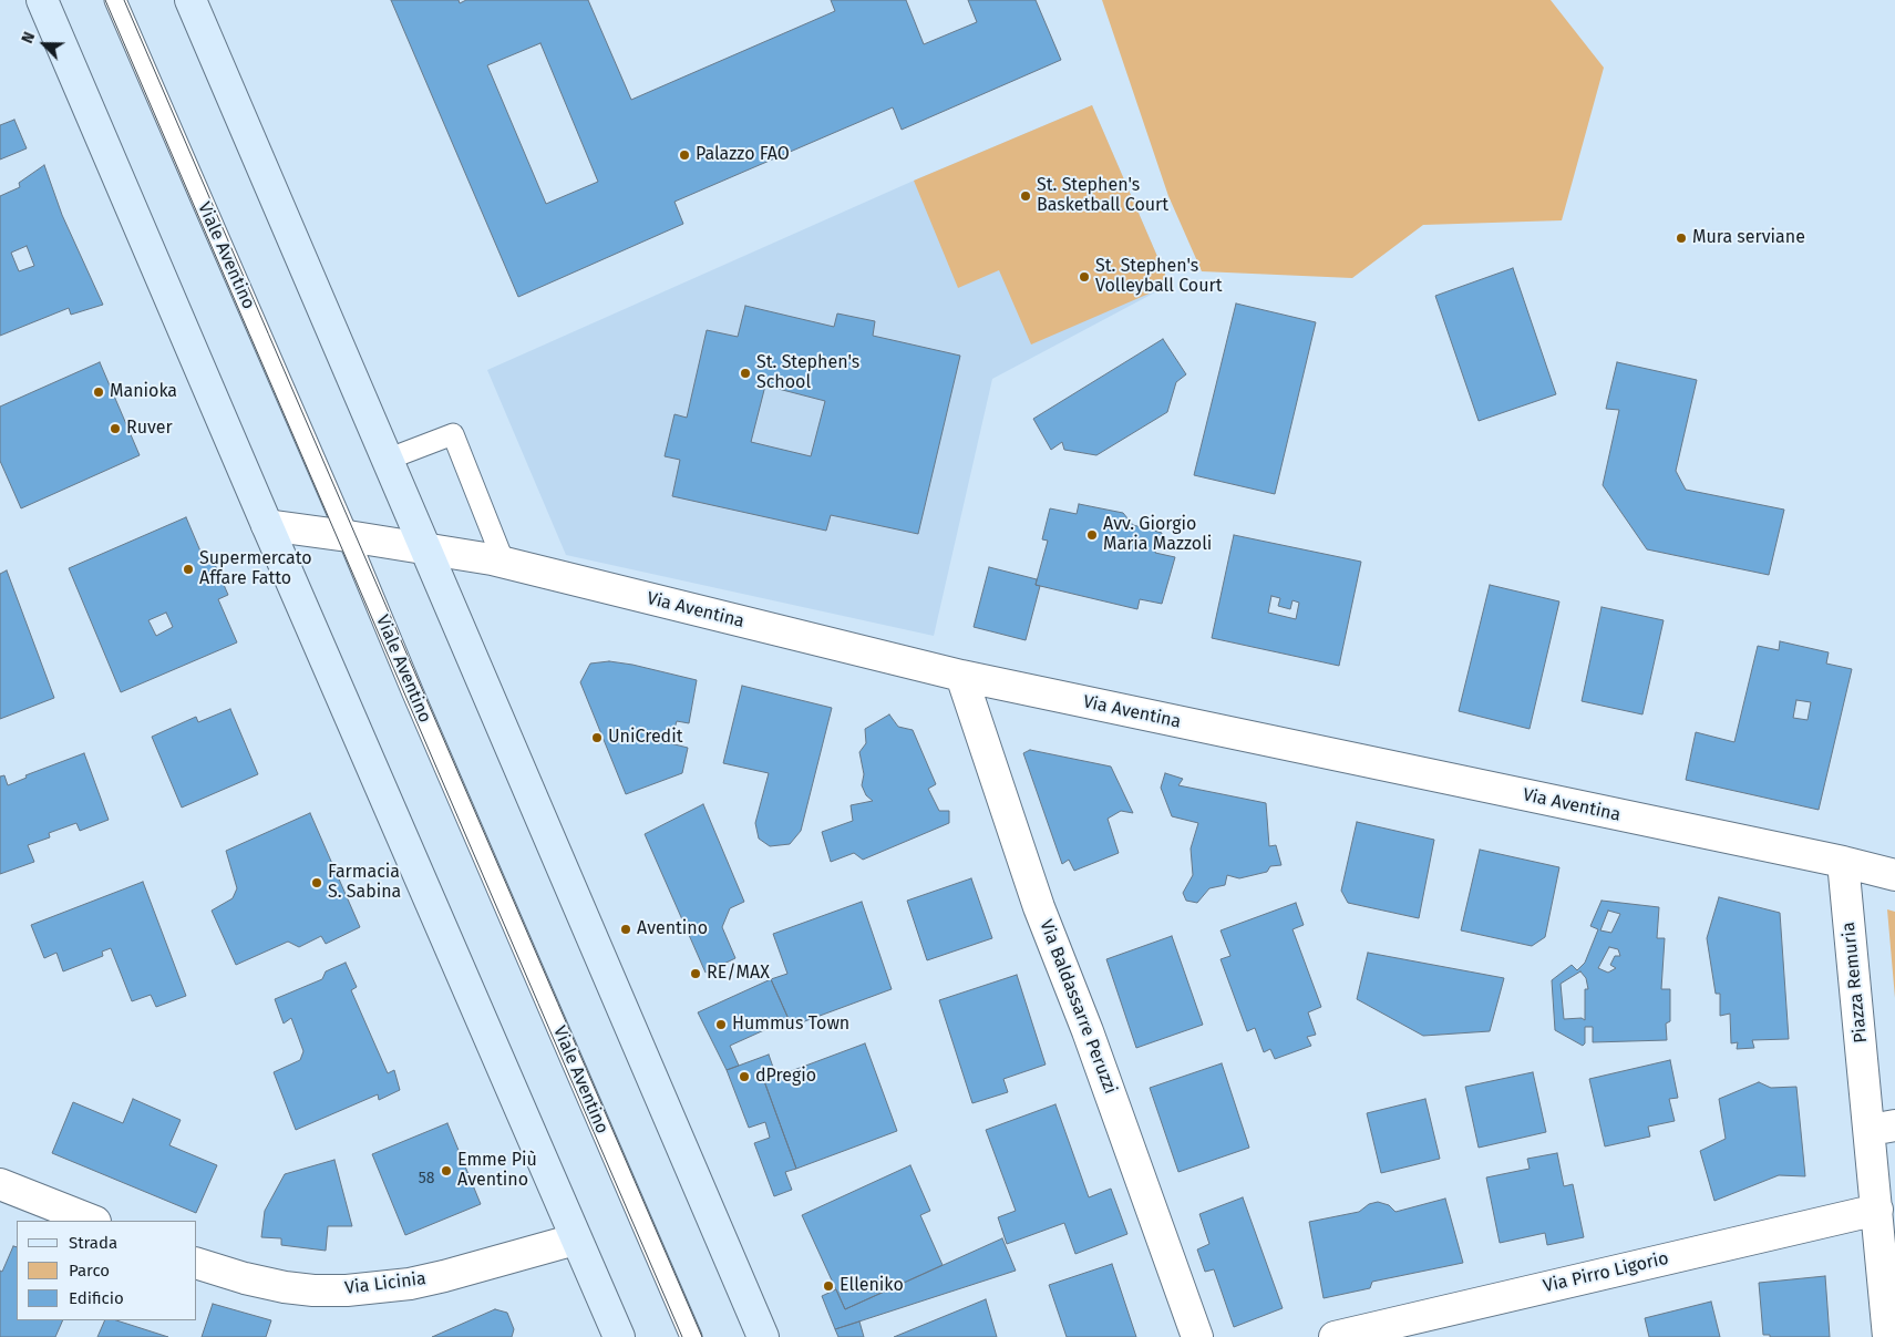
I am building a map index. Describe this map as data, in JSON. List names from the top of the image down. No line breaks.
{"streets":{"street":["Via Aventina","Piazza Remuria","Via Baldassarre Peruzzi","Via Pirro Ligorio","Via Licinia"],"lane":["Viale Aventino"]},"crossings":[["Viale Aventino","Via Aventina"],["Via Aventina","Piazza Remuria"],["Via Aventina","Via Baldassarre Peruzzi"],["Piazza Remuria","Via Pirro Ligorio"]],"places":["Palazzo FAO","St. Stephen's Basketball Court","Mura serviane","St. Stephen's Volleyball Court","St. Stephen's School","Manioka","Ruver","Avv. Giorgio Maria Mazzoli","Supermercato Affare Fatto","UniCredit","Farmacia S. Sabina","Aventino","RE/MAX","Hummus Town","dPregio","Emme Più Aventino","Elleniko"],"house_numbers":["58"],"legend":["Strada","Parco","Edificio"],"north":"top left"}
